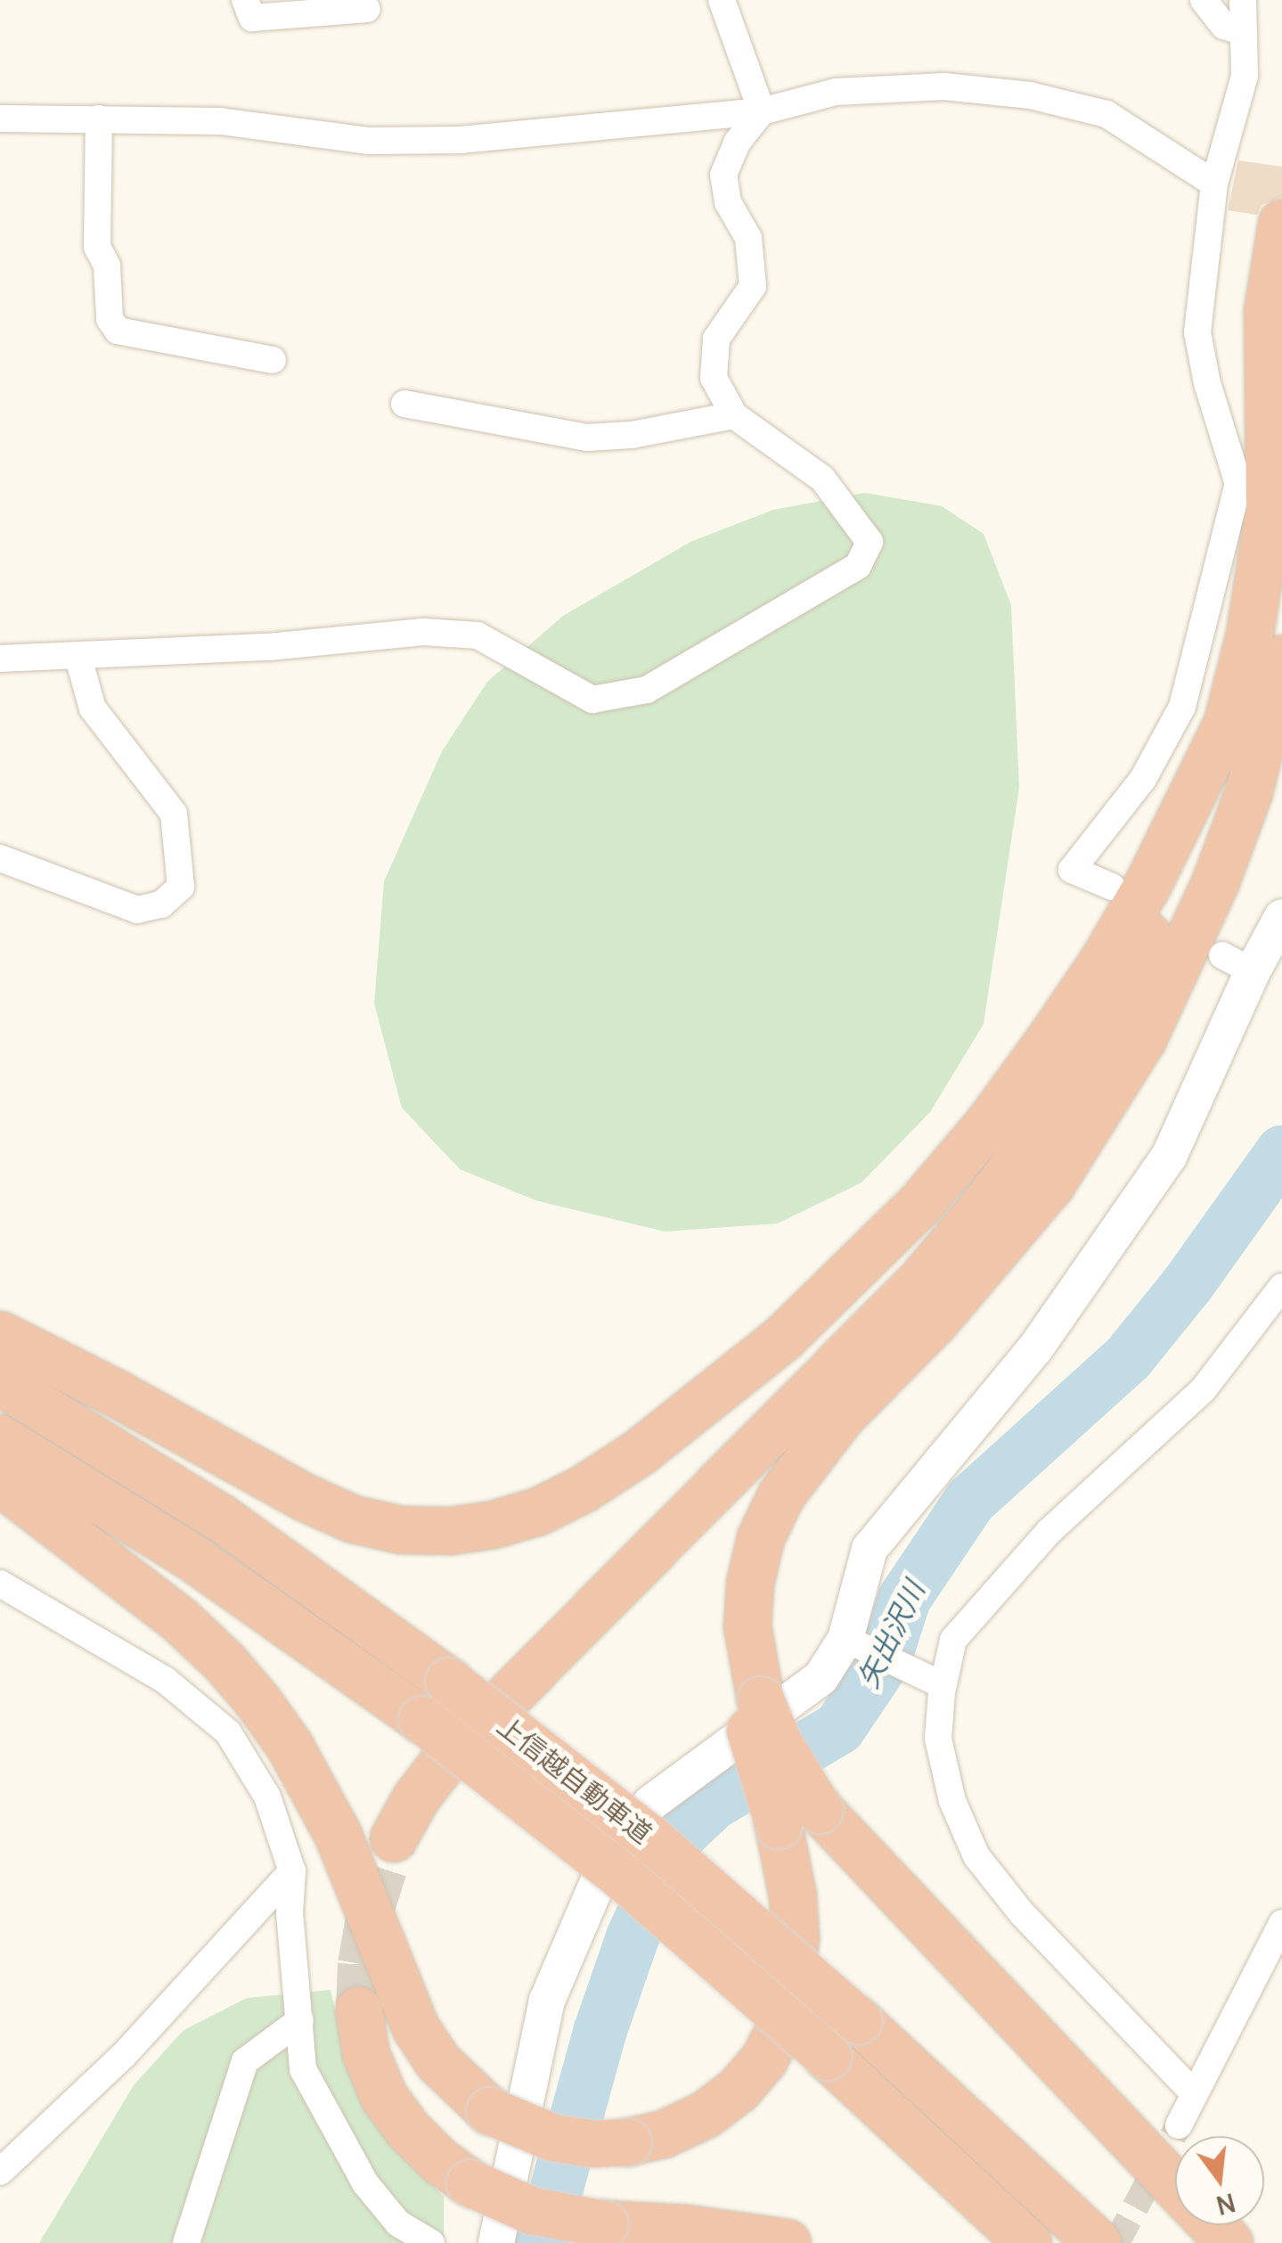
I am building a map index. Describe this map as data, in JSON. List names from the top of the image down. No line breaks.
{"streets":{"highway":["上信越自動車道"]},"water":["矢出沢川"],"north":"bottom"}
